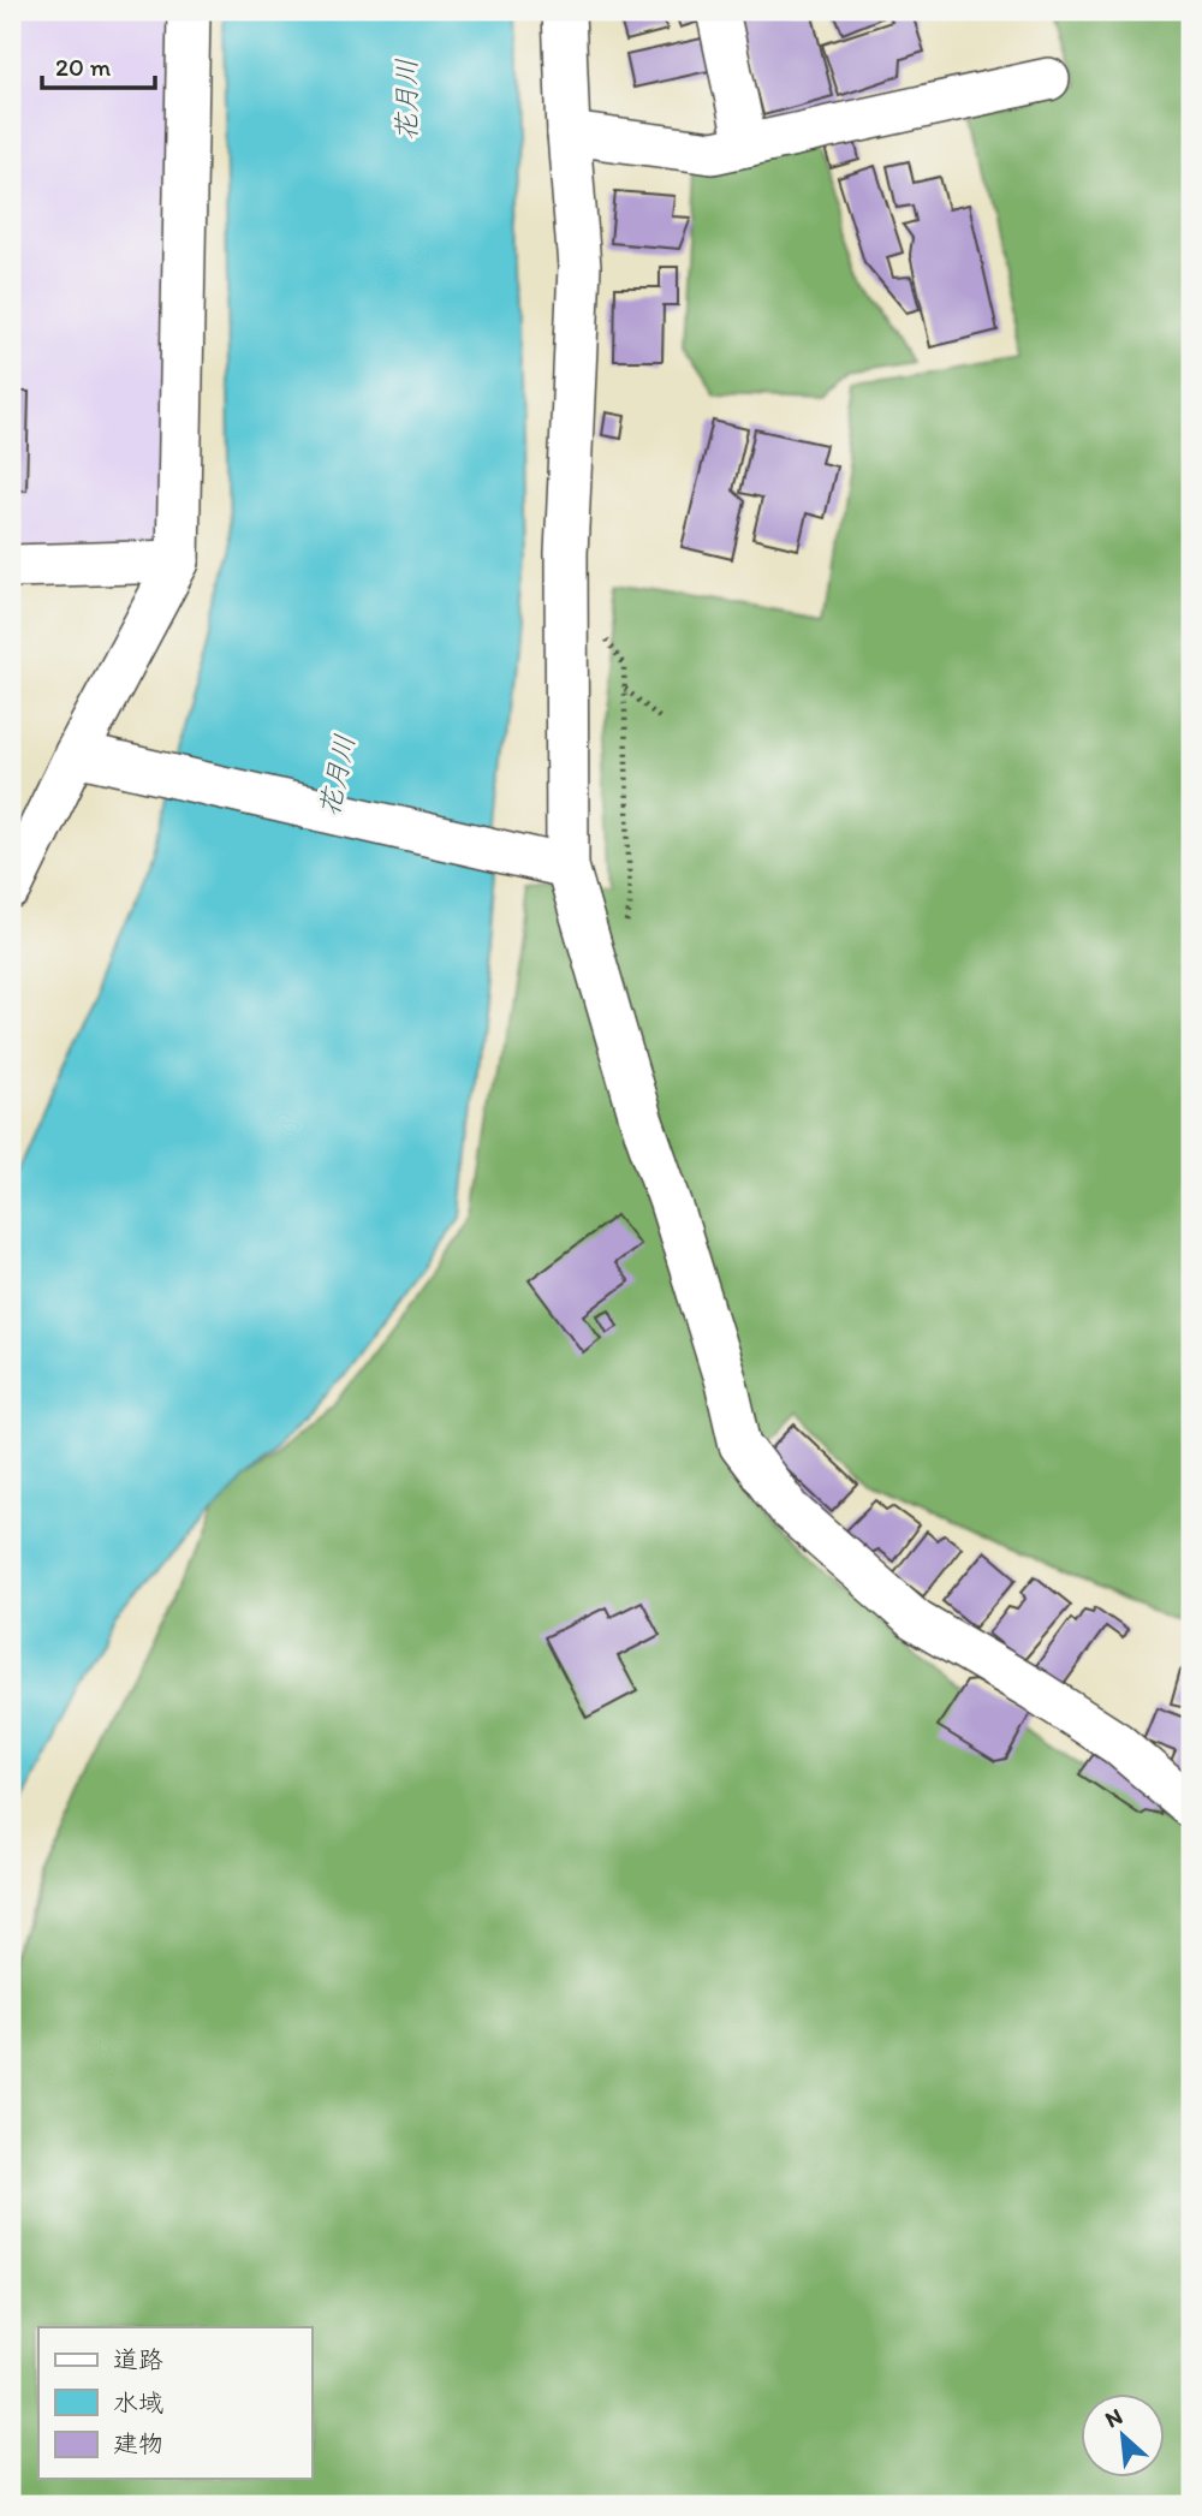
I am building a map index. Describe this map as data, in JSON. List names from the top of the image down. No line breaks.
{"water":["花月川"],"legend":["道路","水域","建物"],"scale_bar":"20 m","north":"top left"}
